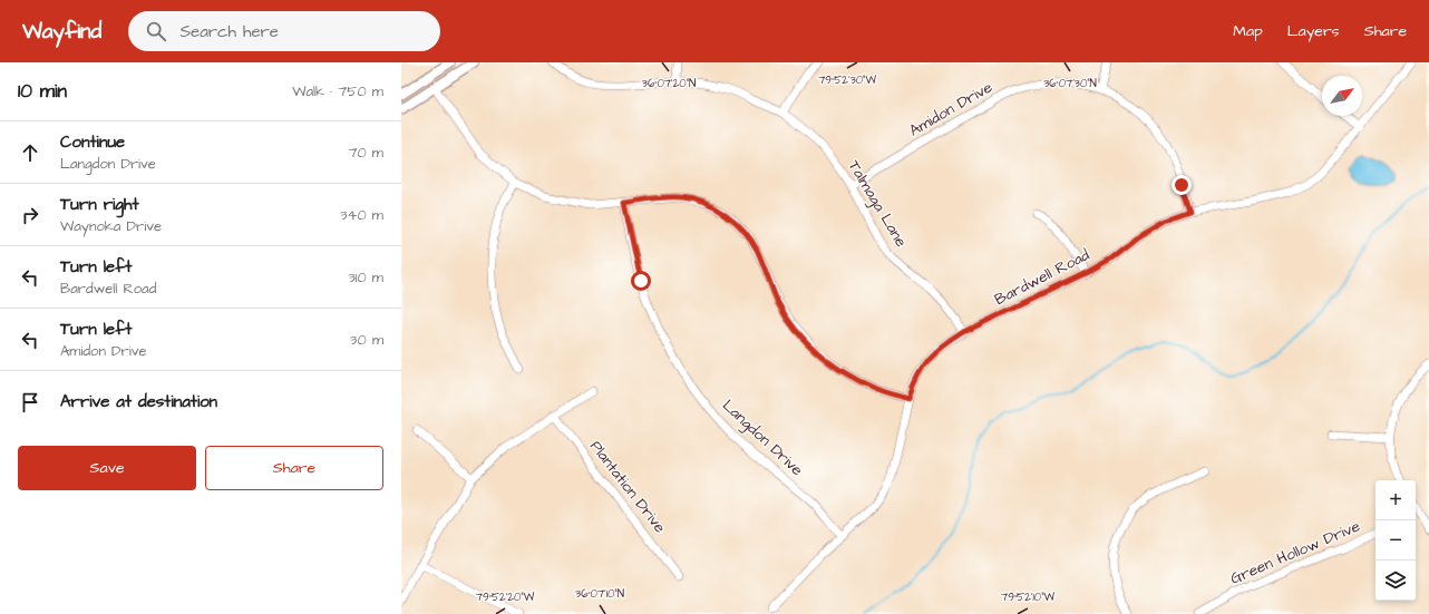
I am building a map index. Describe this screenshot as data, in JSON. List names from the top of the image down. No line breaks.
{"streets":{"street":["Amidon Drive","Talmaga Lane","Bardwell Road","Langdon Drive","Plantation Drive","Green Hollow Drive"]},"crossings":[["Amidon Drive","Talmaga Lane"],["Amidon Drive","Bardwell Road"],["Talmaga Lane","Bardwell Road"],["Bardwell Road","Langdon Drive"]],"north":"top right","page":{"header":"Wayfind","search":"Search here","nav":["Map","Layers","Share"],"heading":["10 min","Walk · 750 m"],"list":[["Continue","Langdon Drive","70 m"],["Turn right","Waynoka Drive","340 m"],["Turn left","Bardwell Road","310 m"],["Turn left","Amidon Drive","30 m"],"Arrive at destination"],"buttons":["Save","Share"],"map_buttons":["+","−"]},"coordinates":["79°52'30\"W","36°07'20\"N","36°07'30\"N","36°07'10\"N","79°52'20\"W","79°52'10\"W"]}
